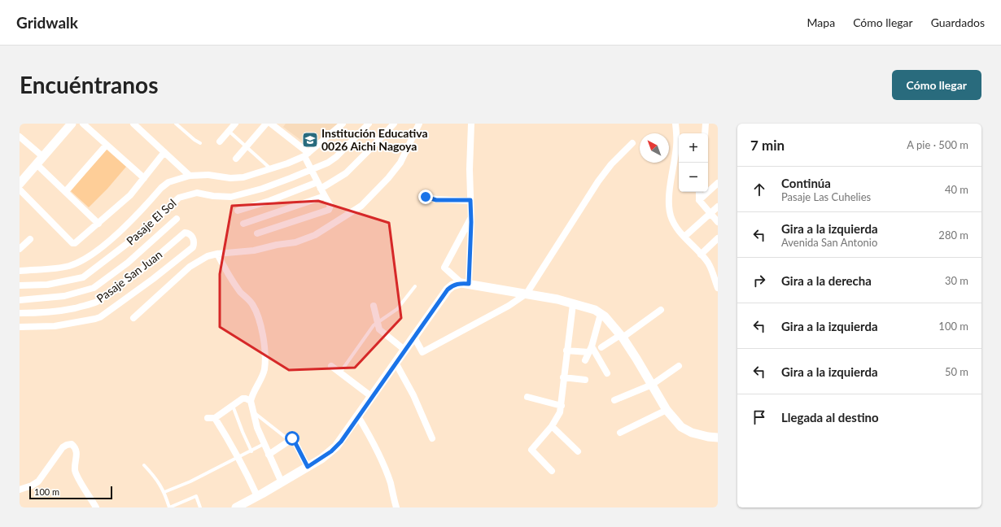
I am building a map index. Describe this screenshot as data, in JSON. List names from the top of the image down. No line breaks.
{"streets":{"street":["Pasaje El Sol","Pasaje San Juan"]},"places":{"school or university":["Institución Educativa 0026 Aichi Nagoya"]},"scale_bar":"100 m","north":"top left","page":{"header":"Gridwalk","nav":["Mapa","Cómo llegar","Guardados"],"buttons":"Cómo llegar","title":"Encuéntranos","heading":["7 min","A pie · 500 m"],"map_buttons":["+","−"],"list":[["Continúa","Pasaje Las Cuhelies","40 m"],["Gira a la izquierda","Avenida San Antonio","280 m"],["Gira a la derecha","30 m"],["Gira a la izquierda","100 m"],["Gira a la izquierda","50 m"],"Llegada al destino"],"scale":"100 m"}}
